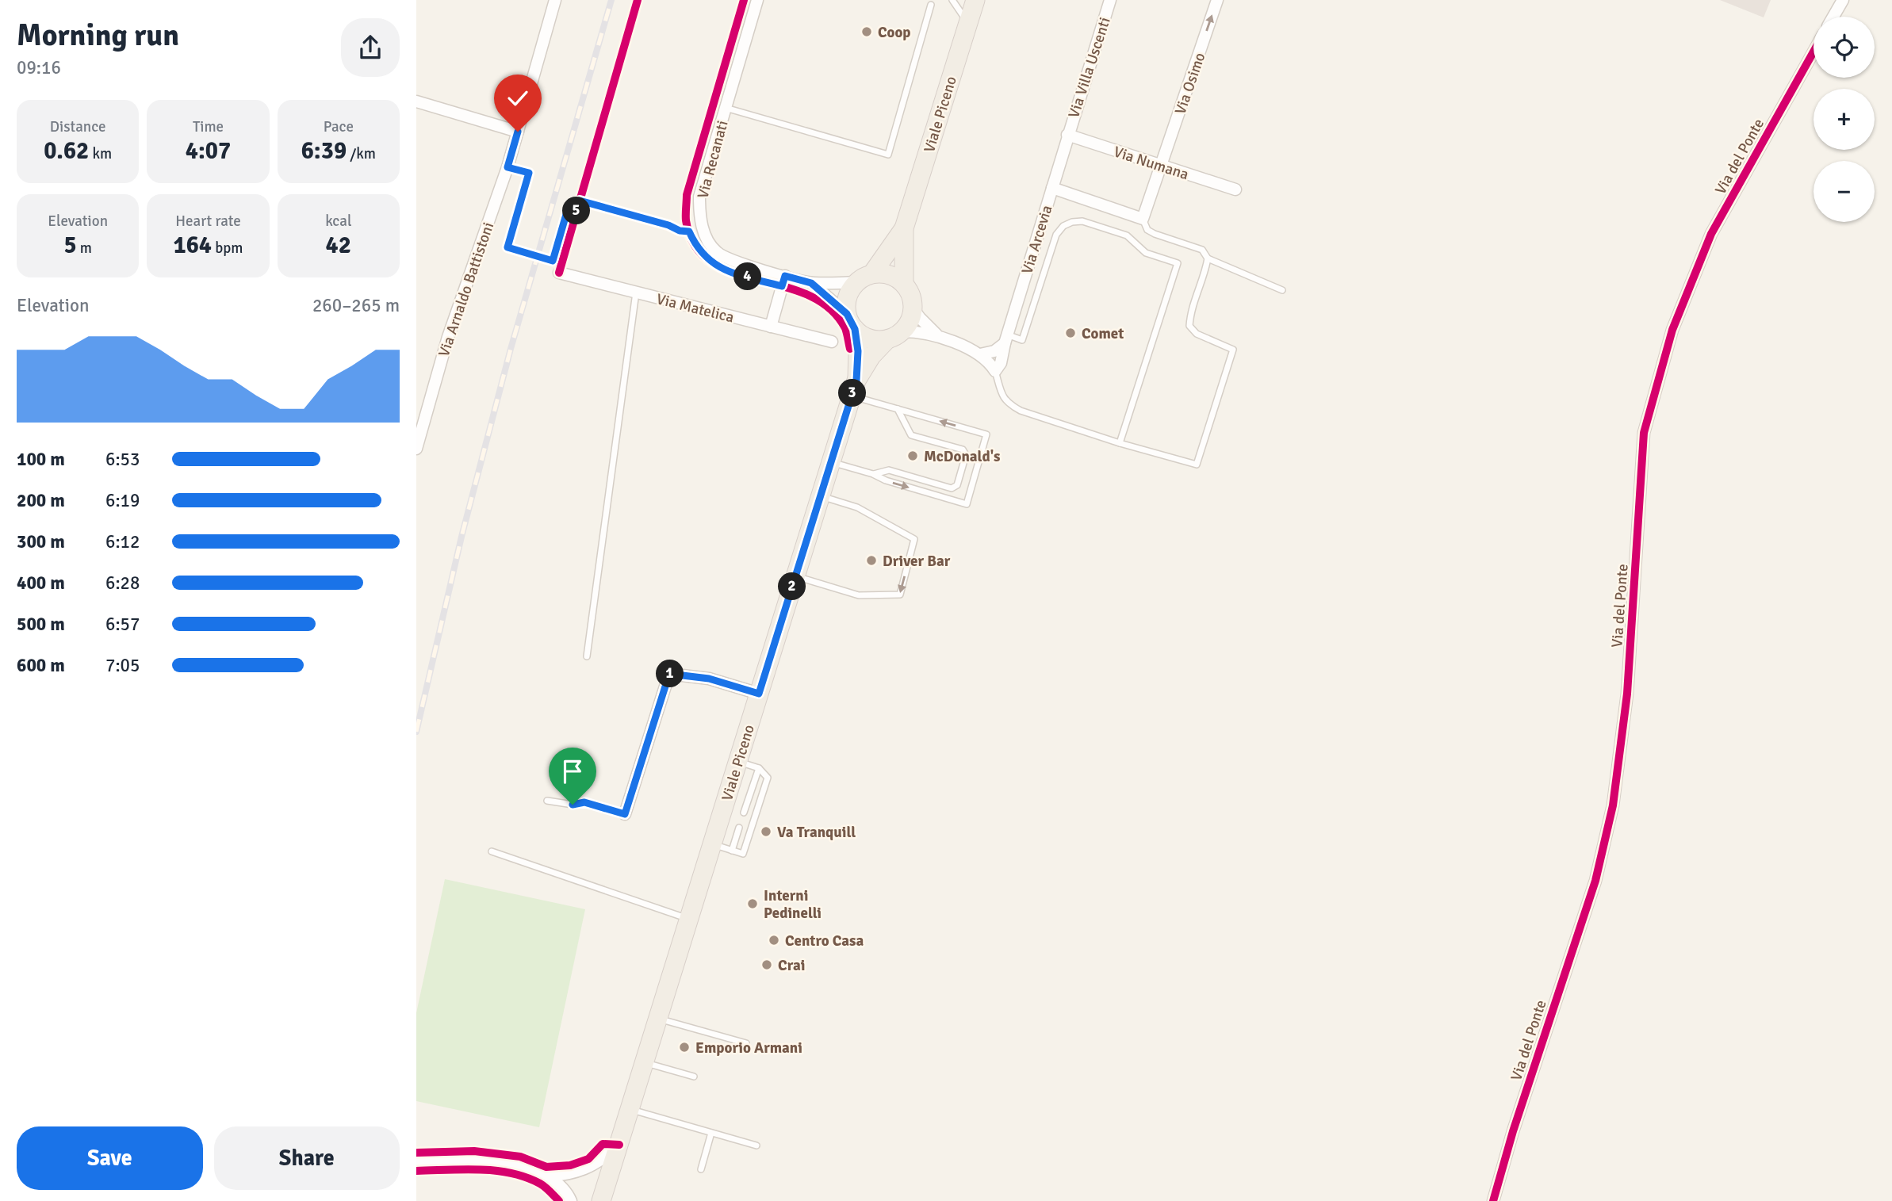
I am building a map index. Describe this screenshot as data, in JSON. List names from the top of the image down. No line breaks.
{"streets":{"main road":["Viale Piceno"],"street":["Via Villa Uscenti","Via Osimo","Via del Ponte","Via Recanati","Via Numana","Via Arcevia","Via Arnaldo Battistoni","Via Matelica"]},"crossings":[["Via Villa Uscenti","Via Numana"],["Via Villa Uscenti","Via Arcevia"],["Via Osimo","Via Numana"],["Viale Piceno","Via Recanati"],["Via Numana","Via Arcevia"]],"one_way":["Via Osimo"],"places":["Coop","Comet","McDonald's","Driver Bar","Va Tranquill","Interni Pedinelli","Centro Casa","Crai","Emporio Armani"],"page":{"heading":["Morning run","09:16"],"map_buttons":["+","−"],"stats":[["Distance","0.62 km"],["Time","4:07"],["Pace","6:39 /km"],["Elevation","5 m"],["Heart rate","164 bpm"],["kcal","42"]],"pins":["5","4","3","2","1"],"chart":["Elevation","260–265 m"],"list":[{"name":"100 m","note":"6:53"},{"name":"200 m","note":"6:19"},{"name":"300 m","note":"6:12"},{"name":"400 m","note":"6:28"},{"name":"500 m","note":"6:57"},{"name":"600 m","note":"7:05"}],"buttons":["Save","Share"]}}
